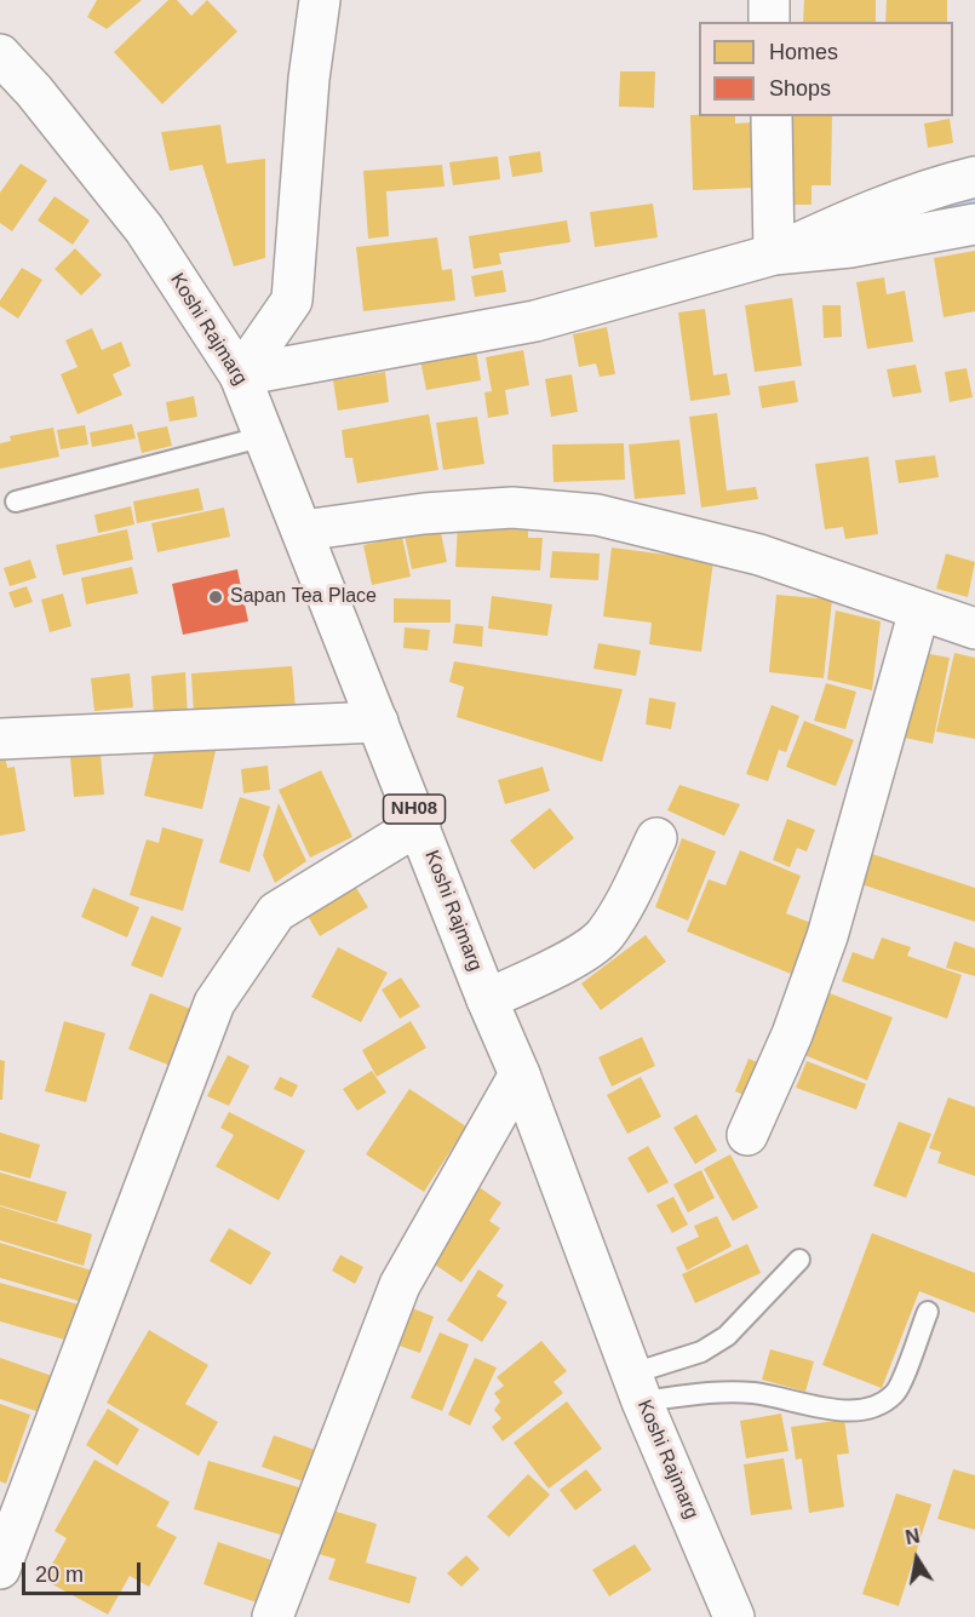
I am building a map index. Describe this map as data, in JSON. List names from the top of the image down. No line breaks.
{"streets":{"street":["Koshi Rajmarg","NH08"]},"places":["Sapan Tea Place"],"legend":["Homes","Shops"],"scale_bar":"20 m","north":"top"}
